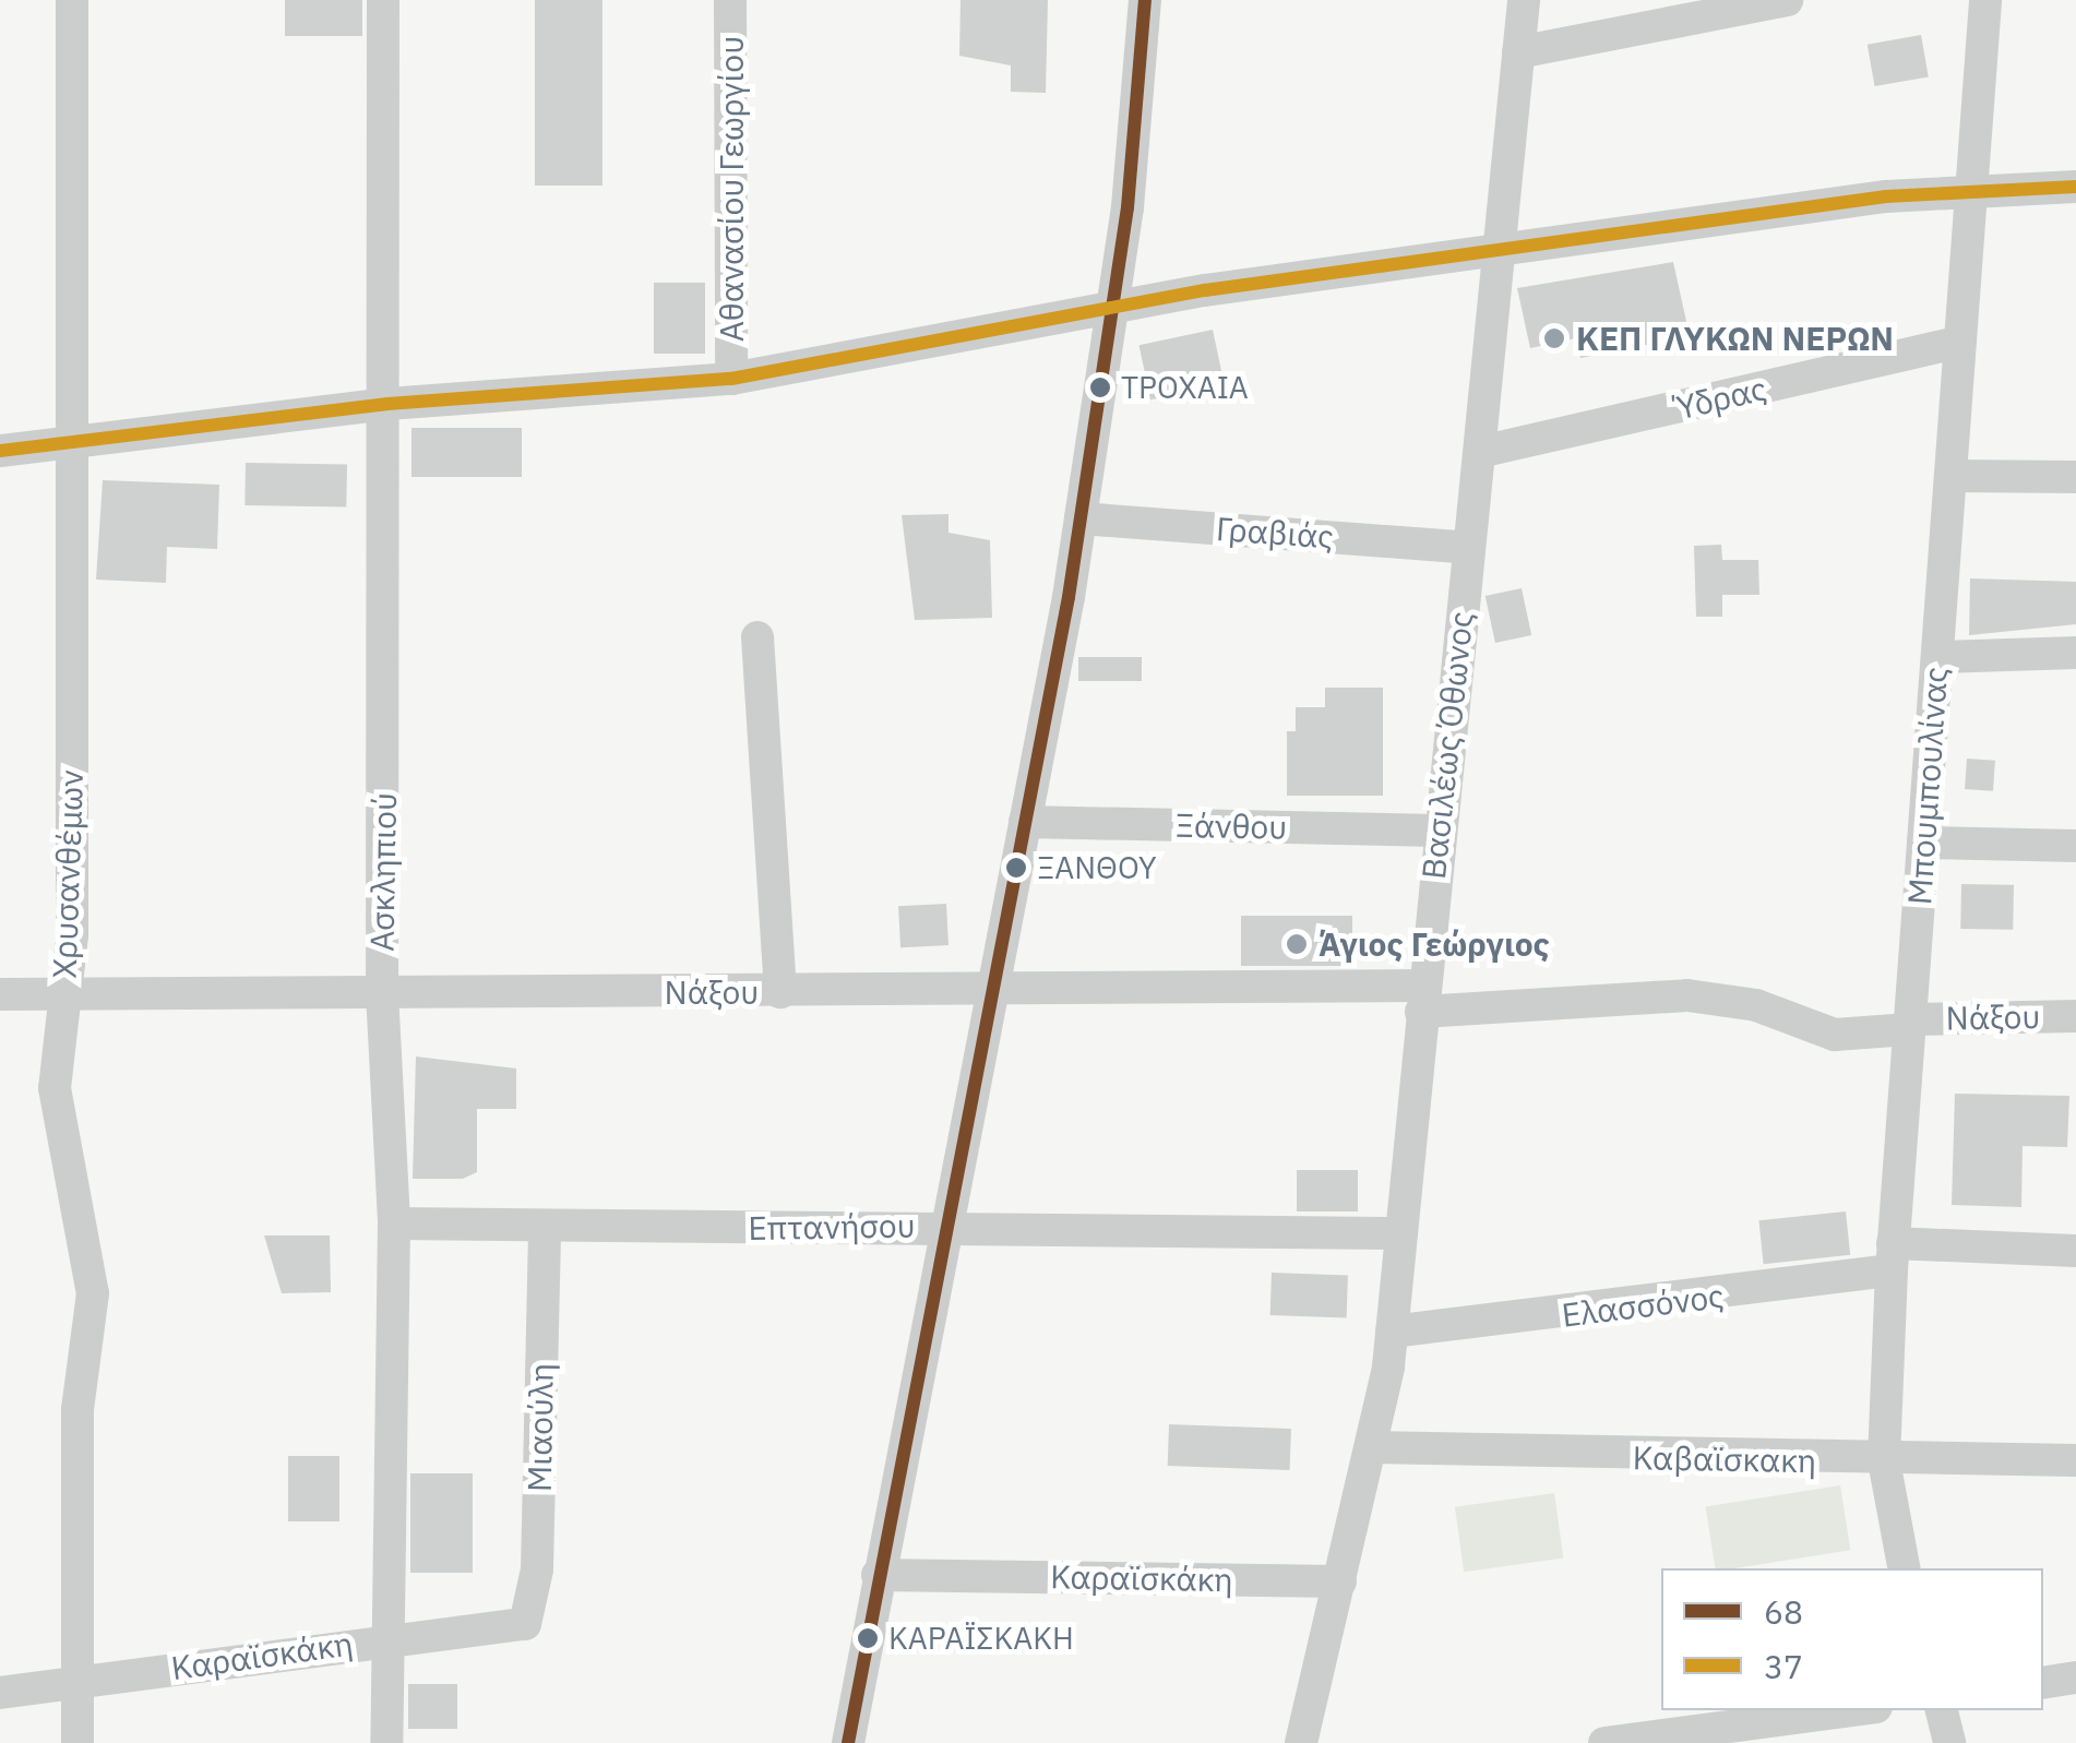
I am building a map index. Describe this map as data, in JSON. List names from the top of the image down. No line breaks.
{"streets":{"street":["Αθανασίου Γεωργίου","Ύδρας","Γραβιάς","Βασιλέως Όθωνος","Μπουμπουλίνας","Ξάνθου","Ασκληπιού","Χρυσανθέμων","Νάξου","Επτανήσου","Ελασσόνος","Μιαούλη","Καβαϊσκακη","Καραϊσκάκη"]},"crossings":[["Ύδρας","Βασιλέως Όθωνος"],["Ύδρας","Μπουμπουλίνας"],["Γραβιάς","Βασιλέως Όθωνος"],["Βασιλέως Όθωνος","Ξάνθου"],["Βασιλέως Όθωνος","Νάξου"],["Βασιλέως Όθωνος","Επτανήσου"],["Βασιλέως Όθωνος","Ελασσόνος"],["Βασιλέως Όθωνος","Καβαϊσκακη"],["Βασιλέως Όθωνος","Καραϊσκάκη"],["Μπουμπουλίνας","Νάξου"],["Μπουμπουλίνας","Ελασσόνος"],["Μπουμπουλίνας","Καβαϊσκακη"],["Ασκληπιού","Νάξου"],["Ασκληπιού","Επτανήσου"],["Ασκληπιού","Καραϊσκάκη"],["Χρυσανθέμων","Νάξου"],["Χρυσανθέμων","Καραϊσκάκη"],["Επτανήσου","Μιαούλη"],["Μιαούλη","Καραϊσκάκη"]],"places":["ΚΕΠ ΓΛΥΚΩΝ ΝΕΡΩΝ","ΤΡΟΧΑΙΑ","ΞΑΝΘΟΥ","Άγιος Γεώργιος","ΚΑΡΑΪΣΚΑΚΗ"],"lines":["transit line 68","transit line 37"],"legend":["68","37"]}
